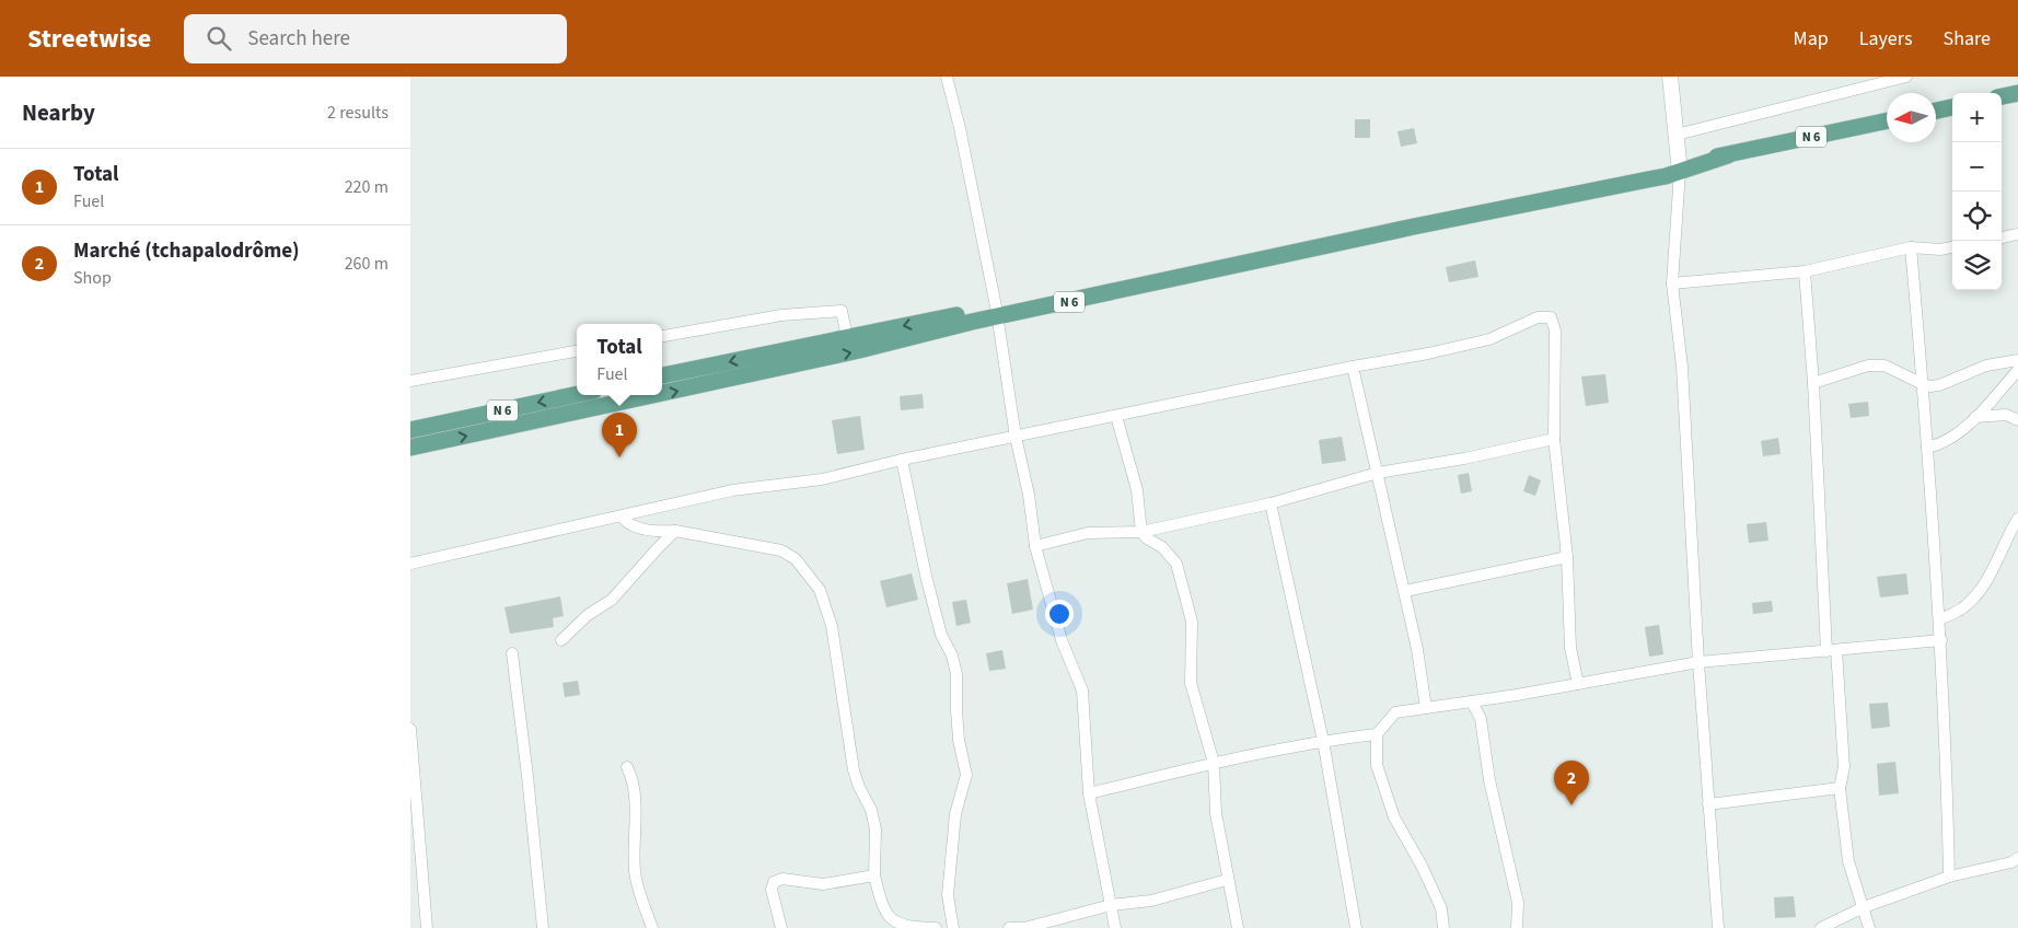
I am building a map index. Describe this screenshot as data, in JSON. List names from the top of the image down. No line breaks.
{"streets":{"main road":["N 6"]},"north":"left","page":{"header":"Streetwise","search":"Search here","nav":["Map","Layers","Share"],"heading":["Nearby","2 results"],"map_buttons":["+","−"],"list":[{"mark":"1","name":"Total","note":"Fuel","value":"220 m"},{"mark":"2","name":"Marché (tchapalodrôme)","note":"Shop","value":"260 m"}],"popup":["Total","Fuel"],"pins":["1","2"]}}
